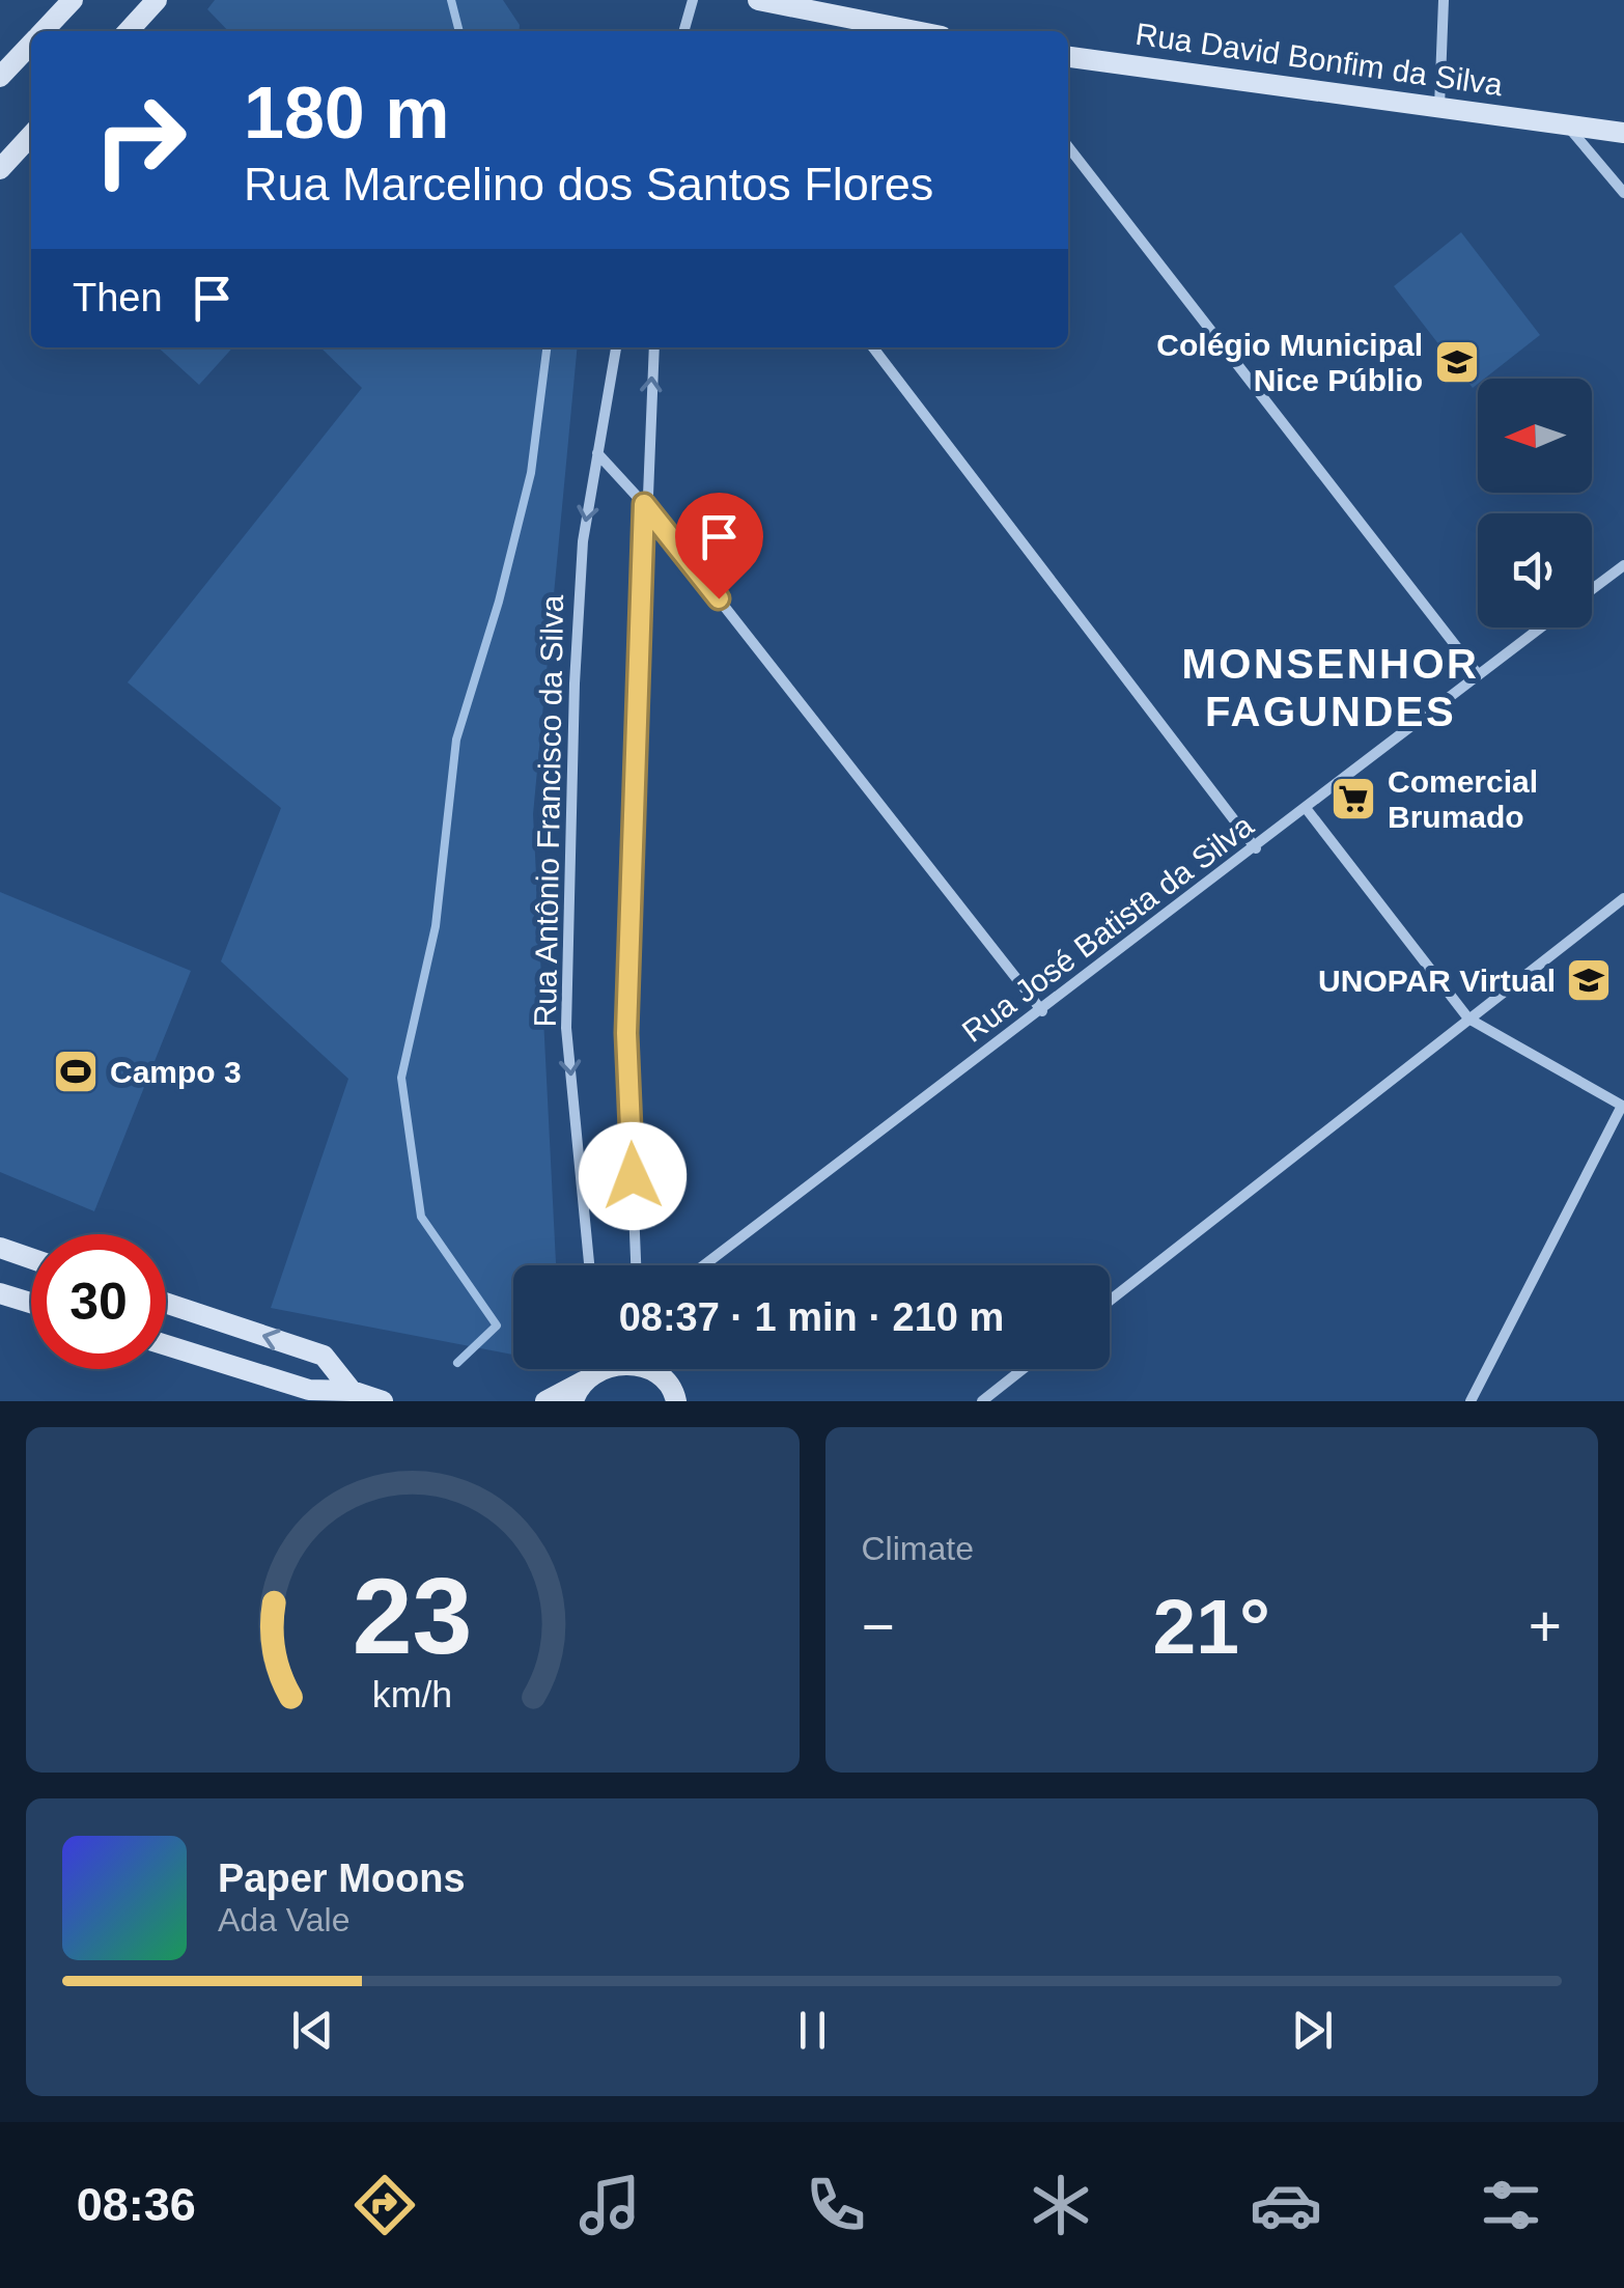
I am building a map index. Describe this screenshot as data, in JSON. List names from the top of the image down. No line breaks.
{"streets":{"main road":["Rua David Bonfim da Silva"],"street":["Rua Antônio Francisco da Silva","Rua José Batista da Silva"]},"districts":["MONSENHOR FAGUNDES"],"places":{"school or university":["Colégio Municipal Nice Públio","UNOPAR Virtual"],"supermarket":["Comercial Brumado"],"sports":["Campo 3"]},"north":"left","page":{"turn":["180 m","Rua Marcelino dos Santos Flores"],"then":"Then","limit":"30","trip":"08:37 · 1 min · 210 m","tile":"Climate","heat":["−","21°","+"],"song":["Paper Moons","Ada Vale"],"tabs":"08:36","gauge":["23","km/h"]}}
